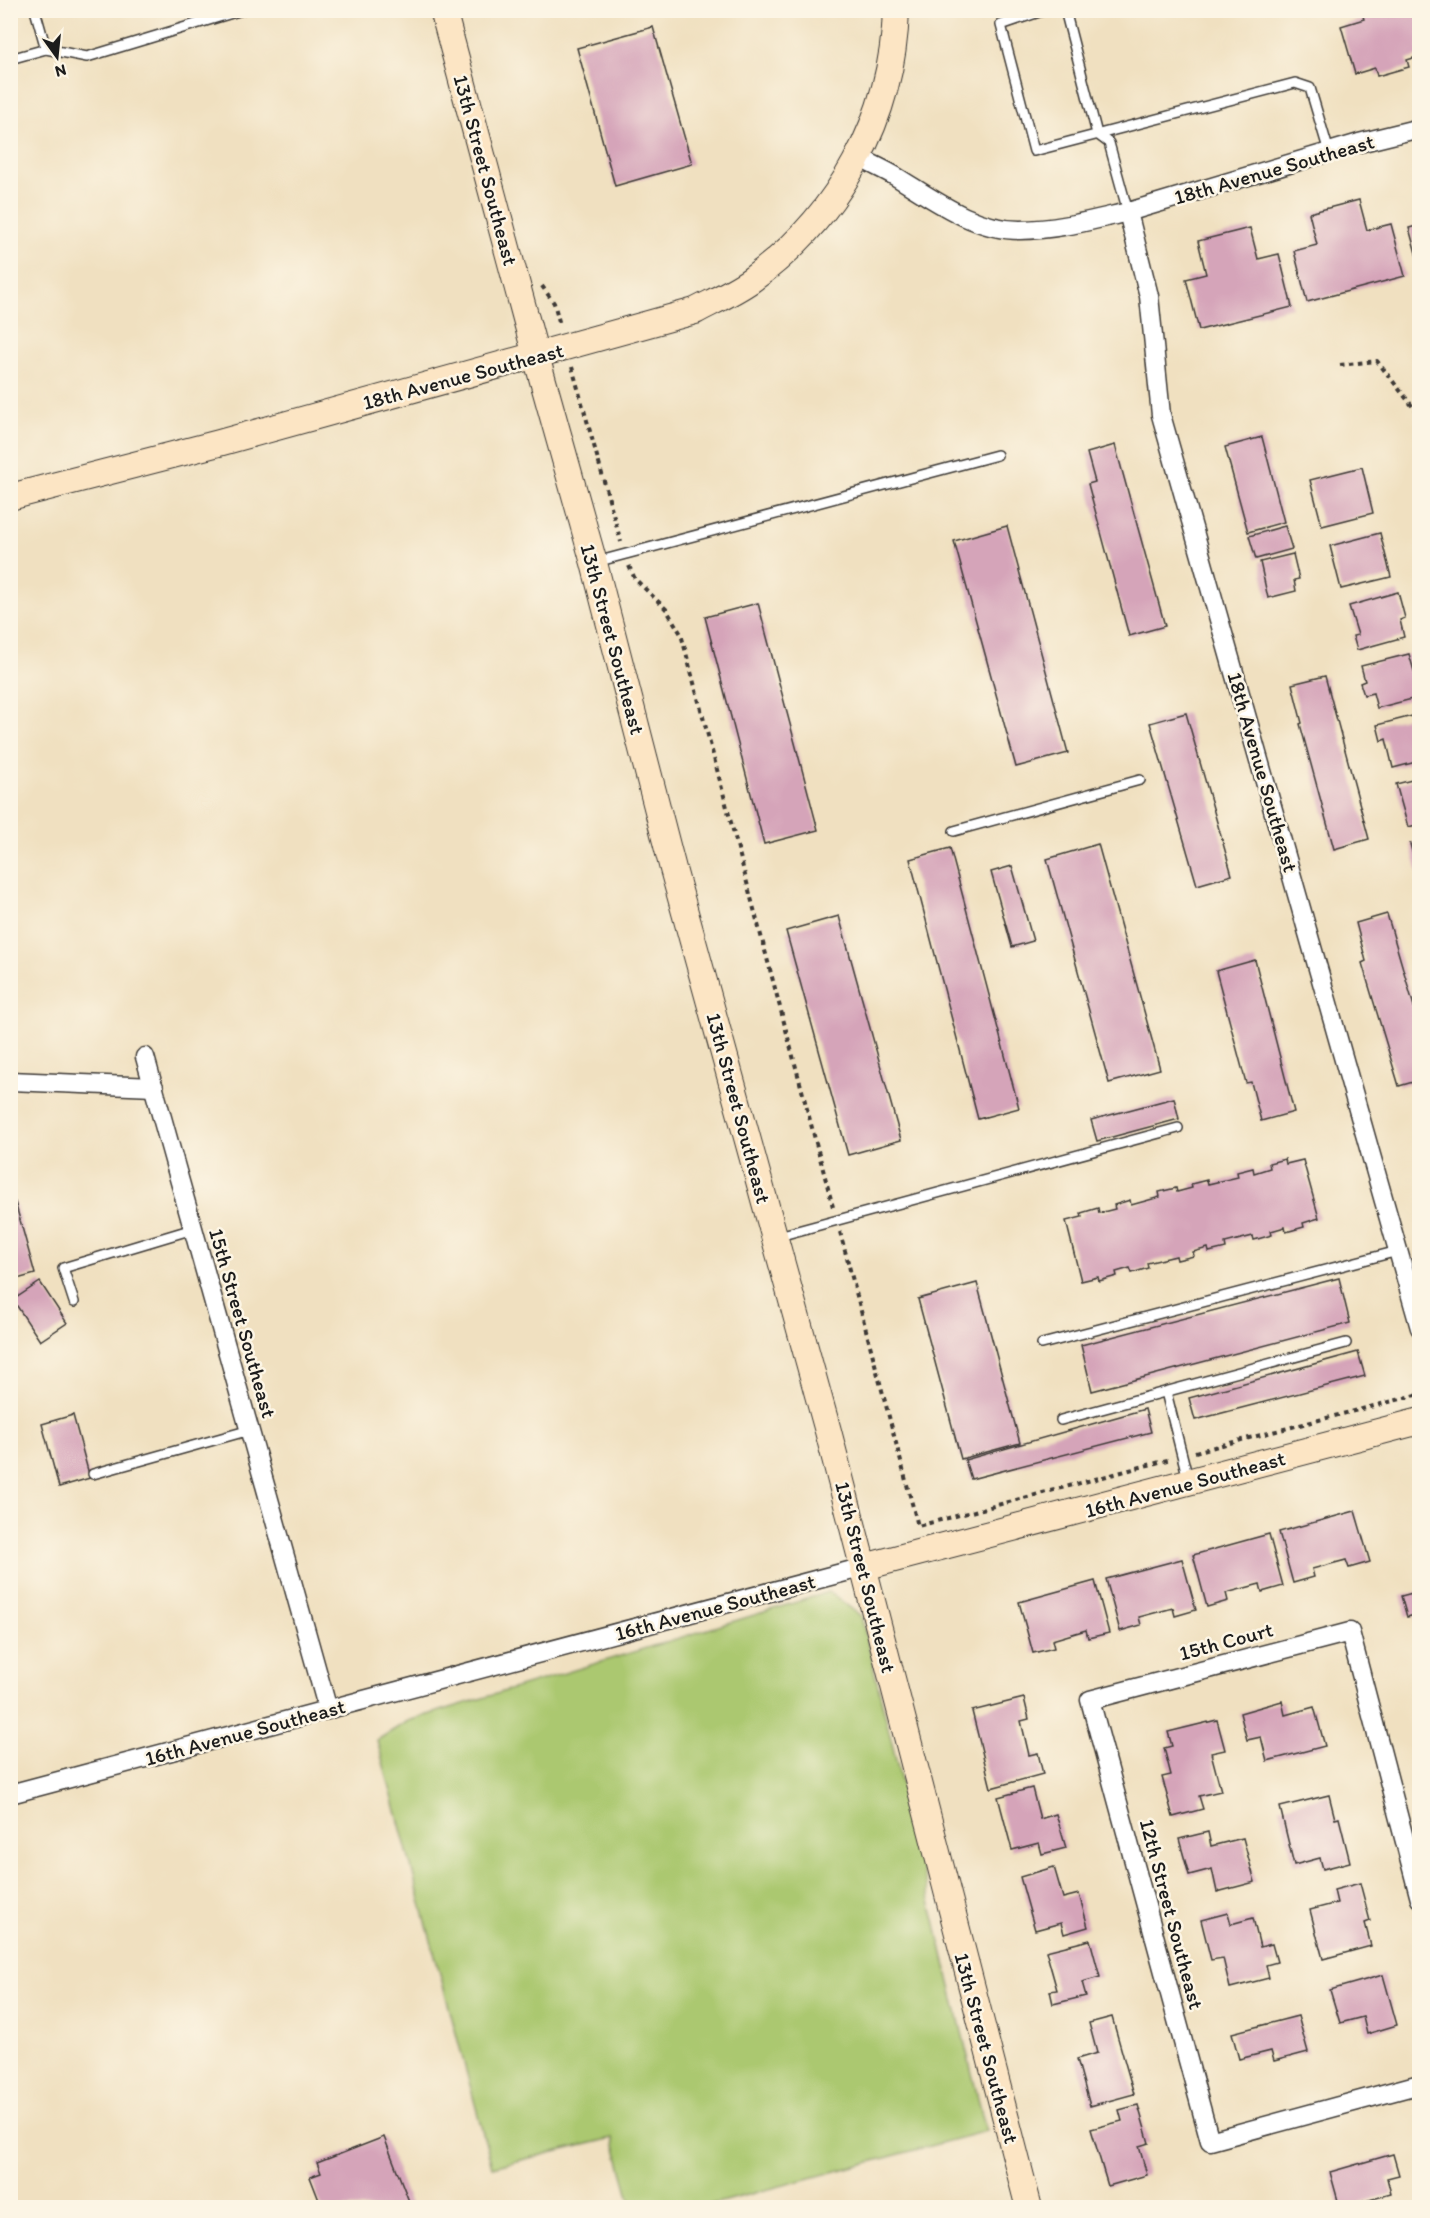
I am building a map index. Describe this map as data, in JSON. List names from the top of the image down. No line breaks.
{"streets":{"street":["18th Avenue Southeast","13th Street Southeast","15th Street Southeast","16th Avenue Southeast","15th Court","12th Street Southeast"]},"crossings":[["18th Avenue Southeast","13th Street Southeast"],["13th Street Southeast","16th Avenue Southeast"],["15th Street Southeast","16th Avenue Southeast"],["15th Court","12th Street Southeast"]],"north":"bottom"}
